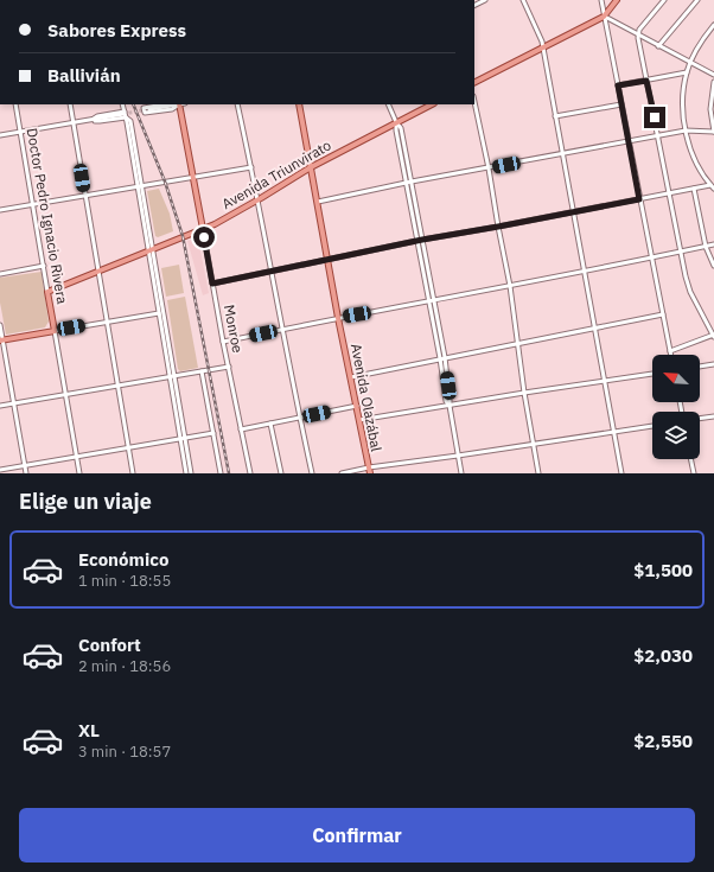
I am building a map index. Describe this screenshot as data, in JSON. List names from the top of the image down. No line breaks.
{"streets":{"main road":["Avenida Triunvirato","Doctor Pedro Ignacio Rivera","Monroe","Avenida Olazábal"]},"crossings":[["Avenida Triunvirato","Doctor Pedro Ignacio Rivera"],["Avenida Triunvirato","Monroe"],["Avenida Triunvirato","Avenida Olazábal"]],"north":"top left","page":{"banner":["Sabores Express","Ballivián"],"heading":"Elige un viaje","list":[{"name":"Económico","note":"1 min · 18:55","value":"$1,500"},{"name":"Confort","note":"2 min · 18:56","value":"$2,030"},{"name":"XL","note":"3 min · 18:57","value":"$2,550"}],"buttons":"Confirmar"}}
